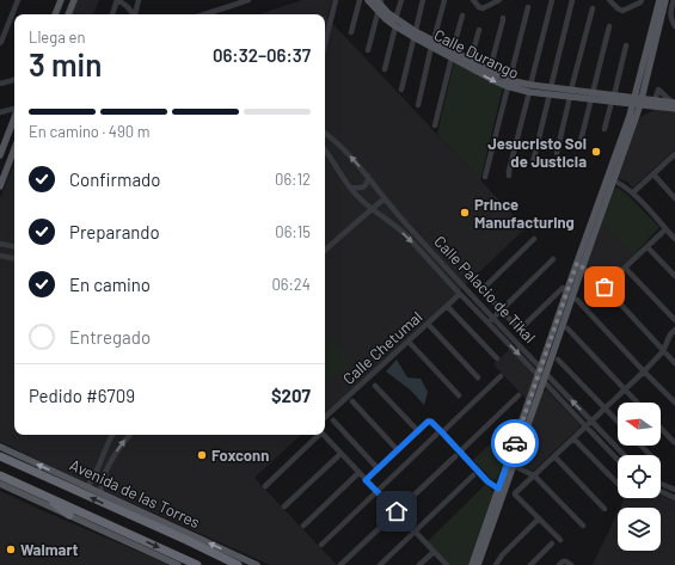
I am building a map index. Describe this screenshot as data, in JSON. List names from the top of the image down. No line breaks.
{"streets":{"highway":["Avenida de las Torres"],"main road":["Calle Durango"],"street":["Calle Palacio de Tikal","Calle Chetumal"]},"crossings":[["Calle Palacio de Tikal","Calle Chetumal"]],"places":["Jesucristo Sol de Justicia","Prince Manufacturing","Foxconn","Walmart"],"north":"left","page":{"heading":["3 min","Llega en","06:32–06:37"],"panel":["Pedido #6709","$207"],"bar":"En camino · 490 m","list":[["Confirmado","06:12"],["Preparando","06:15"],["En camino","06:24"],"Entregado"]}}
